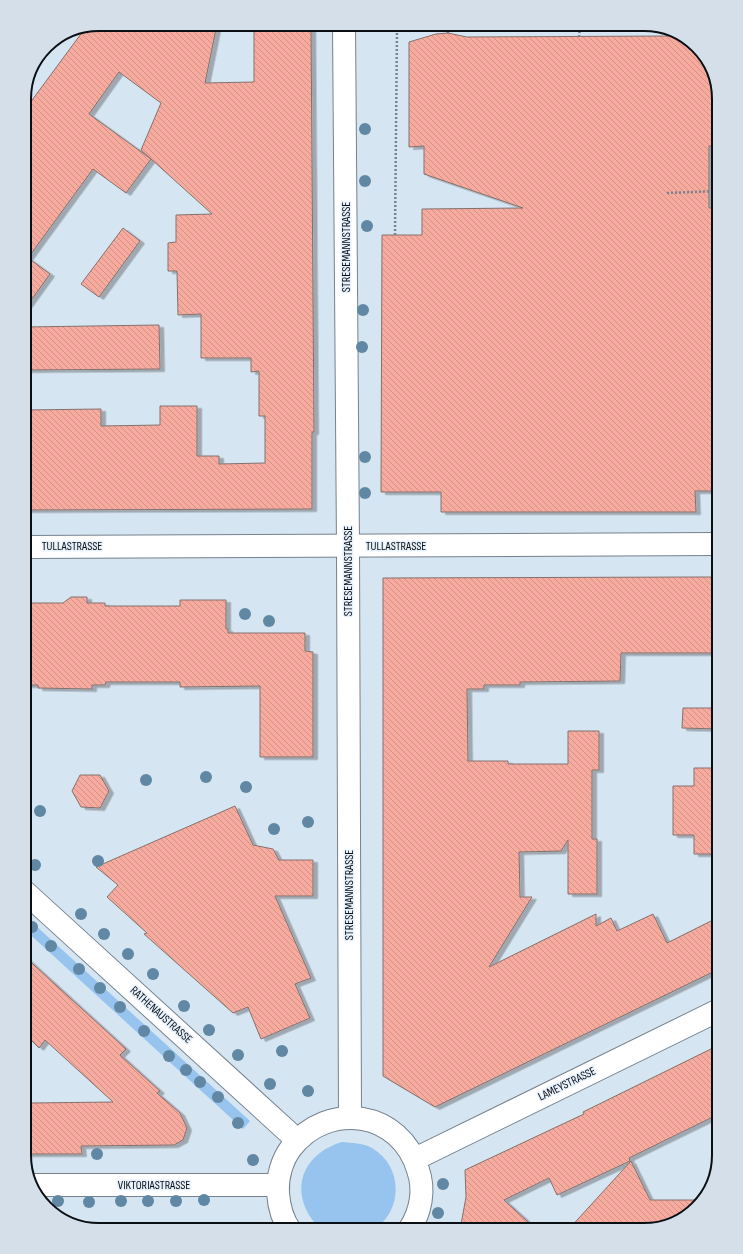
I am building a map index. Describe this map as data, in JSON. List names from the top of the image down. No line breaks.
{"streets":{"street":["STRESEMANNSTRASSE","TULLASTRASSE","RATHENAUSTRASSE","LAMEYSTRASSE","VIKTORIASTRASSE"]},"crossings":[["STRESEMANNSTRASSE","TULLASTRASSE"]]}
